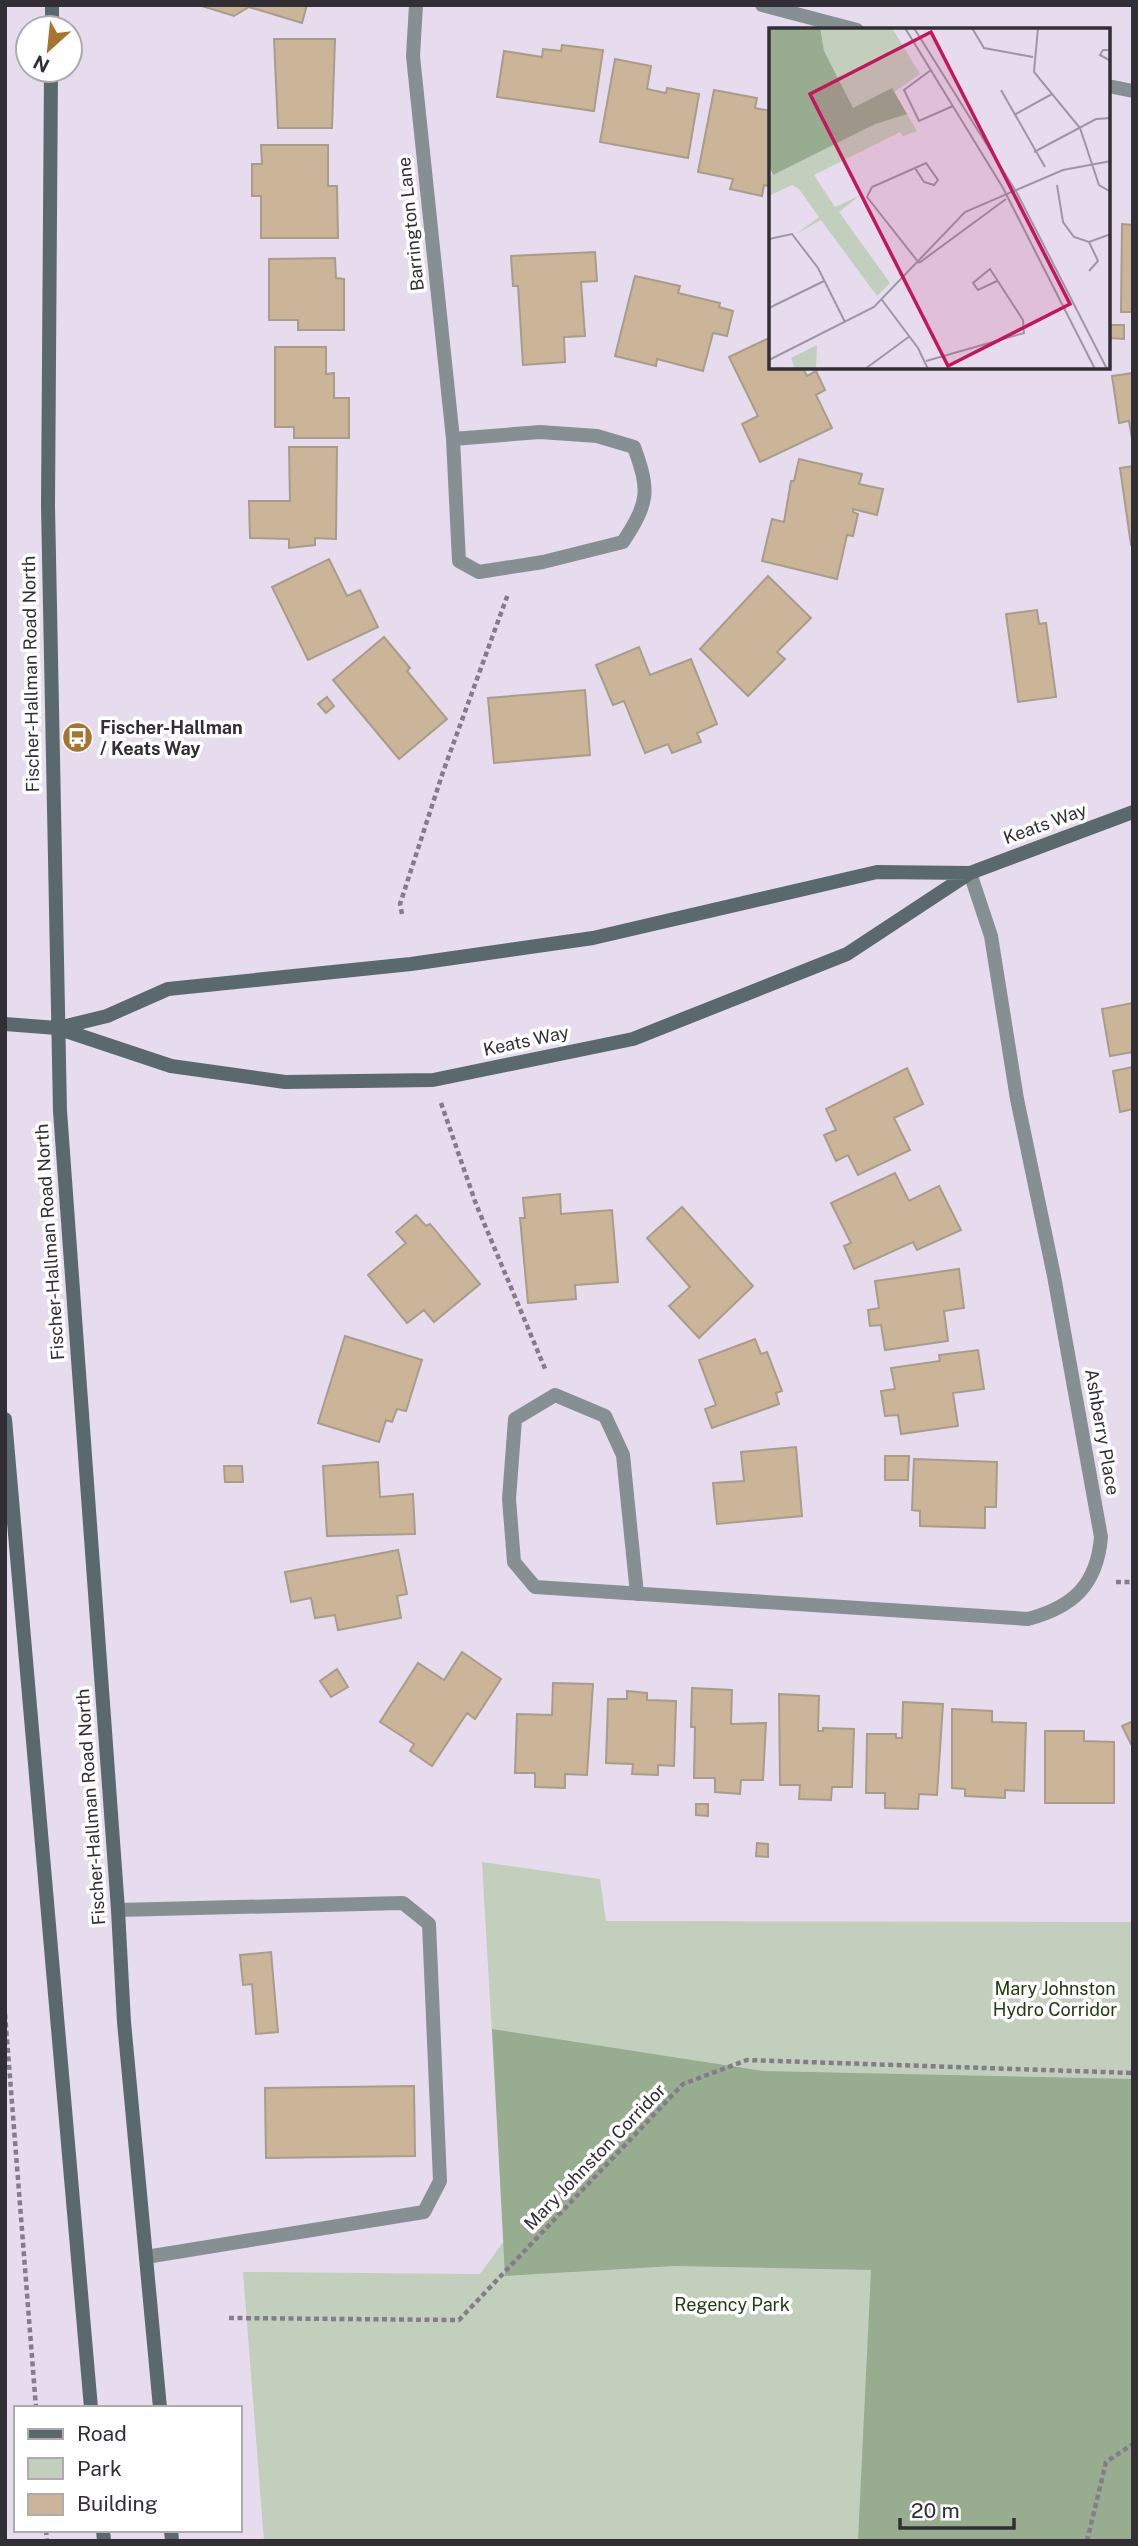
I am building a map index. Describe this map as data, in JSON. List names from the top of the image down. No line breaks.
{"streets":{"main road":["Fischer-Hallman Road North","Keats Way"],"street":["Barrington Lane","Ashberry Place"],"path":["Mary Johnston Corridor"]},"crossings":[["Fischer-Hallman Road North","Keats Way"],["Keats Way","Ashberry Place"]],"parks":["Mary Johnston Hydro Corridor","Regency Park"],"places":{"bus stop":["Fischer-Hallman / Keats Way"]},"legend":["Road","Park","Building"],"scale_bar":"20 m","north":"bottom left"}
